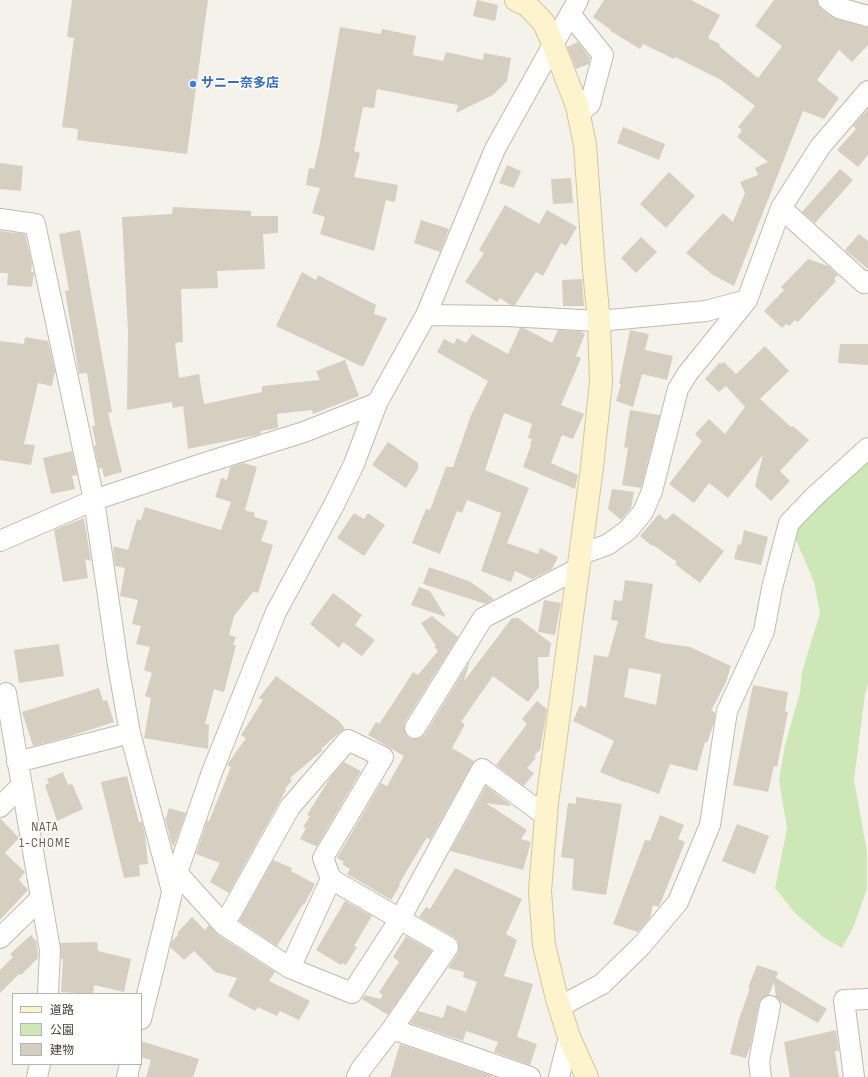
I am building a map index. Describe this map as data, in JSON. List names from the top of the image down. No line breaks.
{"districts":["NATA 1-CHOME"],"places":["サニー奈多店"],"legend":["道路","公園","建物"]}
